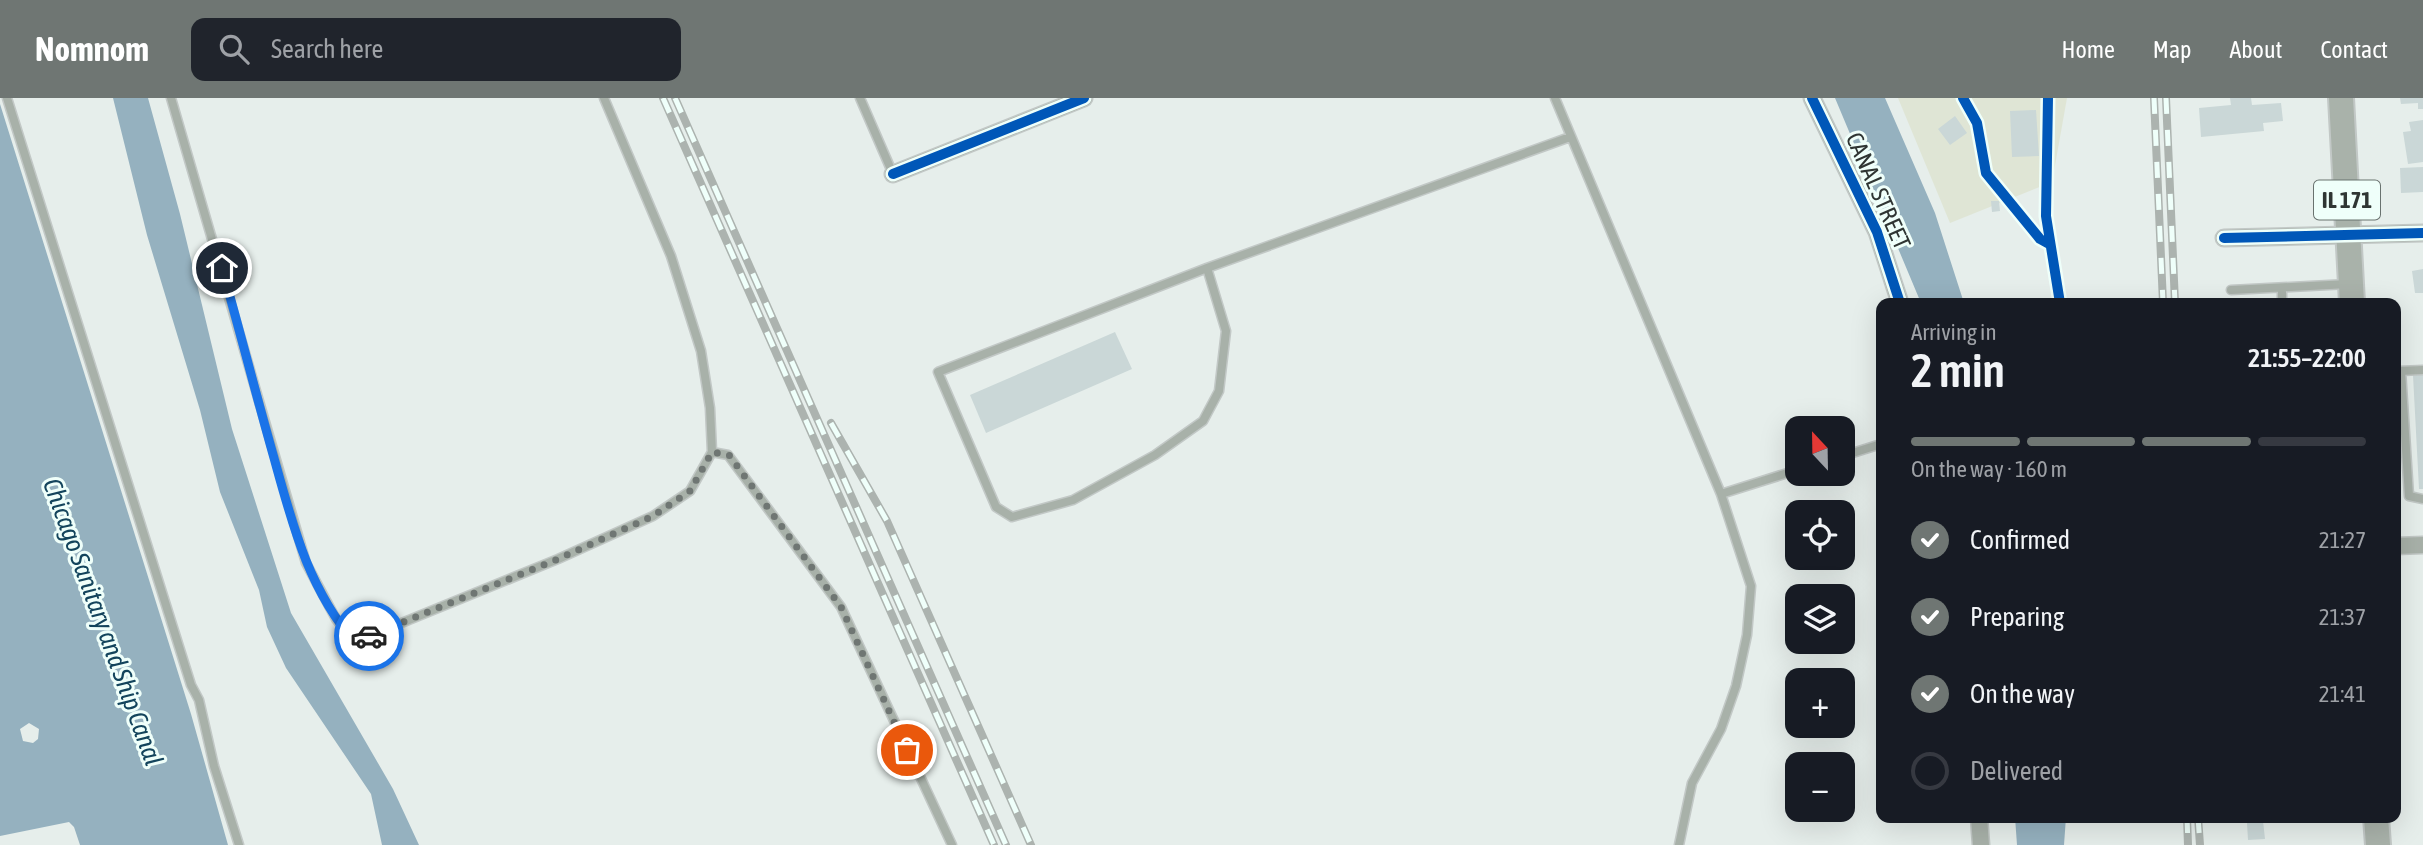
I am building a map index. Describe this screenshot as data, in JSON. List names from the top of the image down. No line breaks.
{"streets":{"main road":["IL 171"],"street":["CANAL STREET"]},"water":["Chicago Sanitary and Ship Canal"],"north":"top","page":{"header":"Nomnom","search":"Search here","nav":["Home","Map","About","Contact"],"heading":["2 min","Arriving in","21:55–22:00"],"map_buttons":["+","−"],"bar":"On the way · 160 m","list":[["Confirmed","21:27"],["Preparing","21:37"],["On the way","21:41"],"Delivered"]}}
